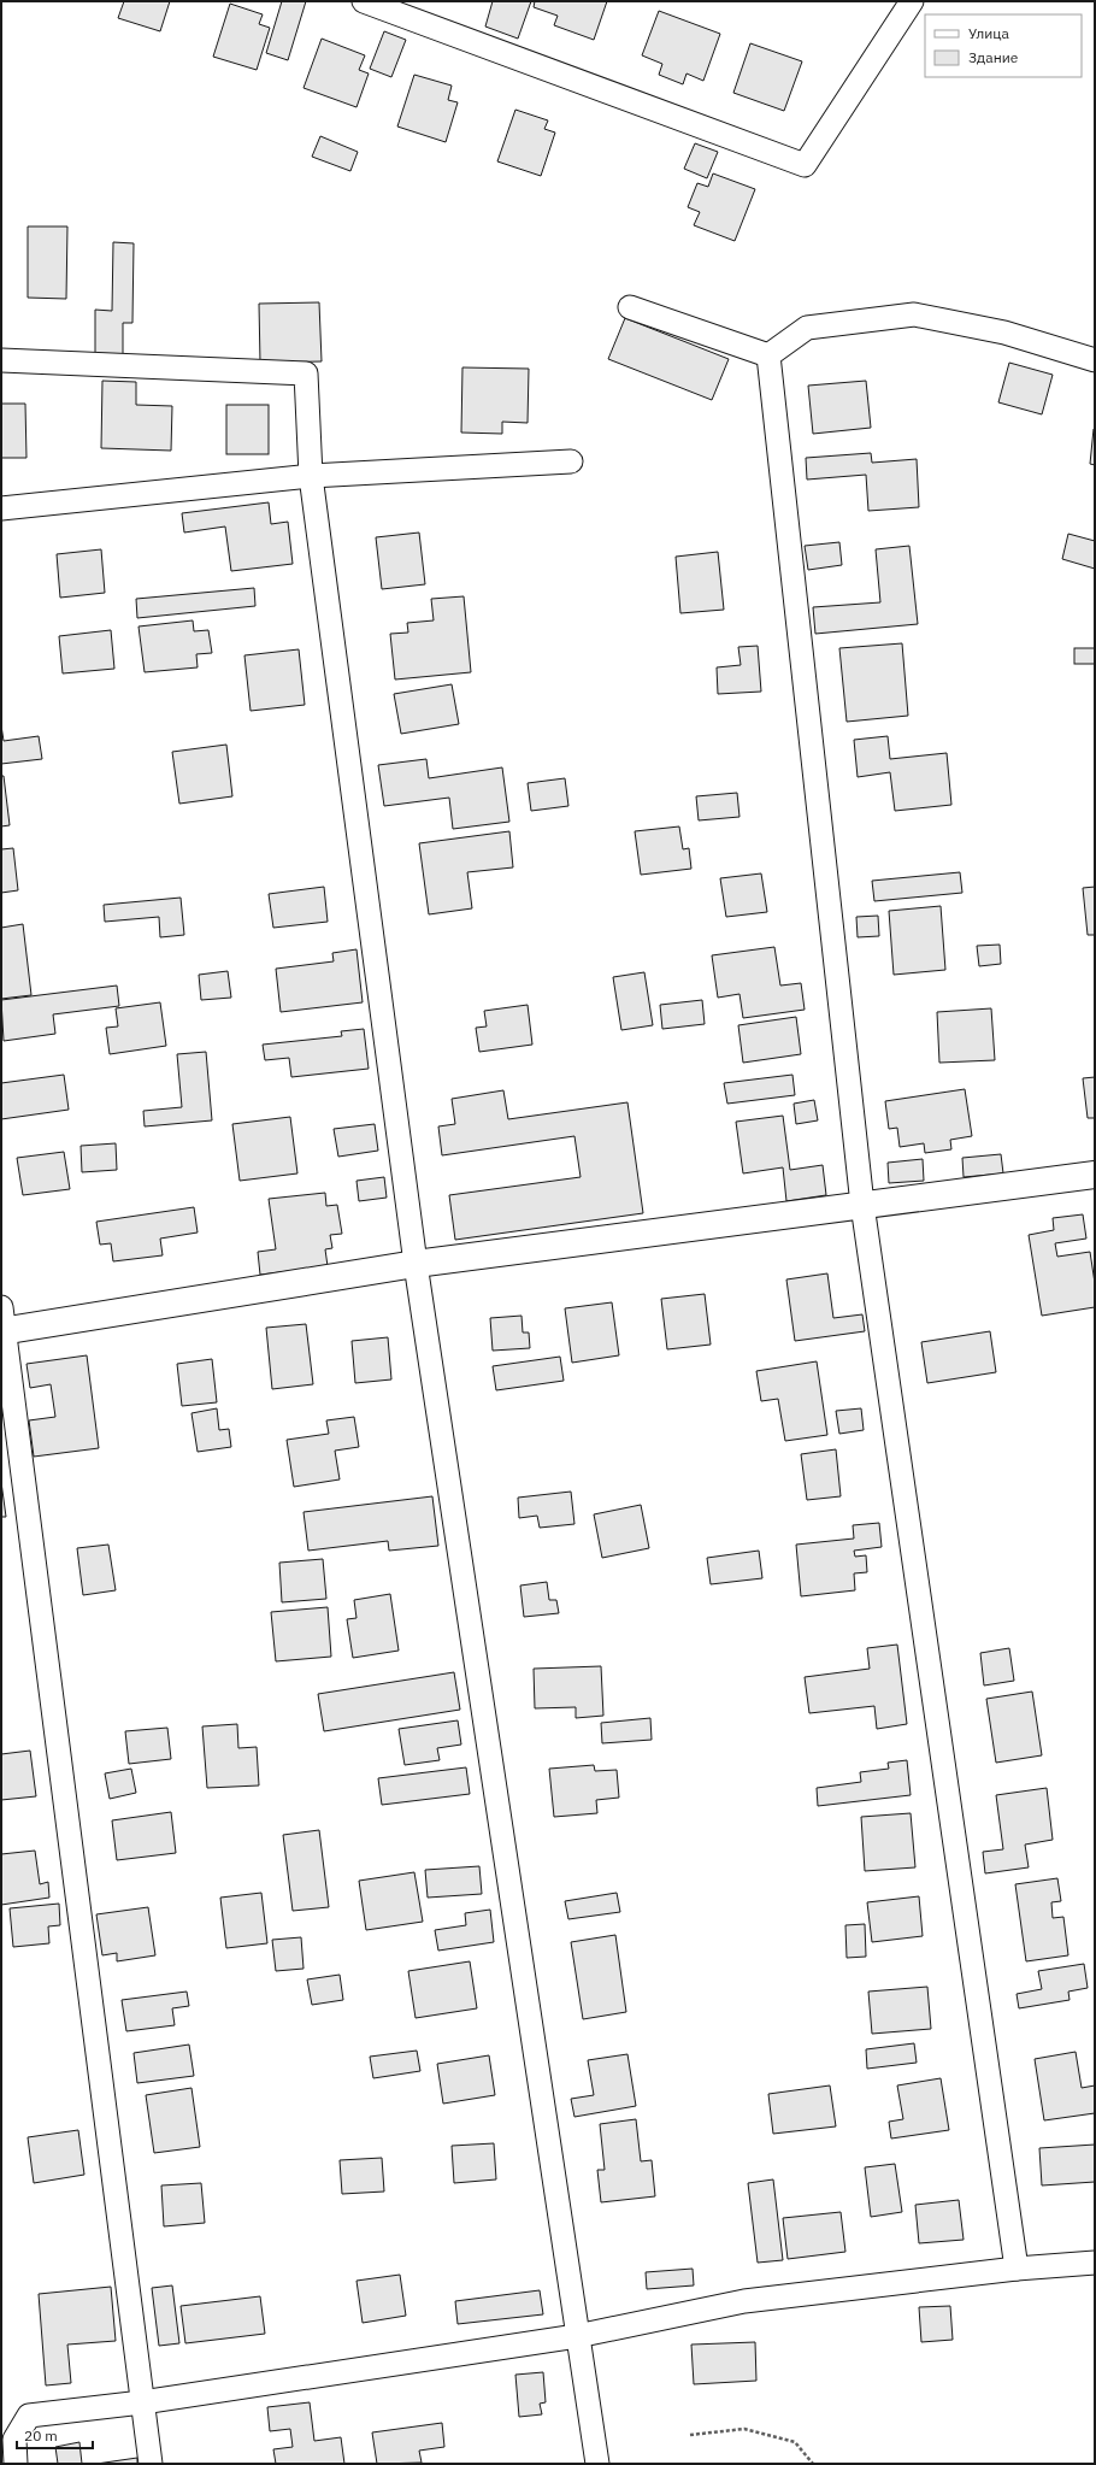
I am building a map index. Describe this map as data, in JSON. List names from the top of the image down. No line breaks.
{"legend":["Улица","Здание"],"scale_bar":"20 m"}
